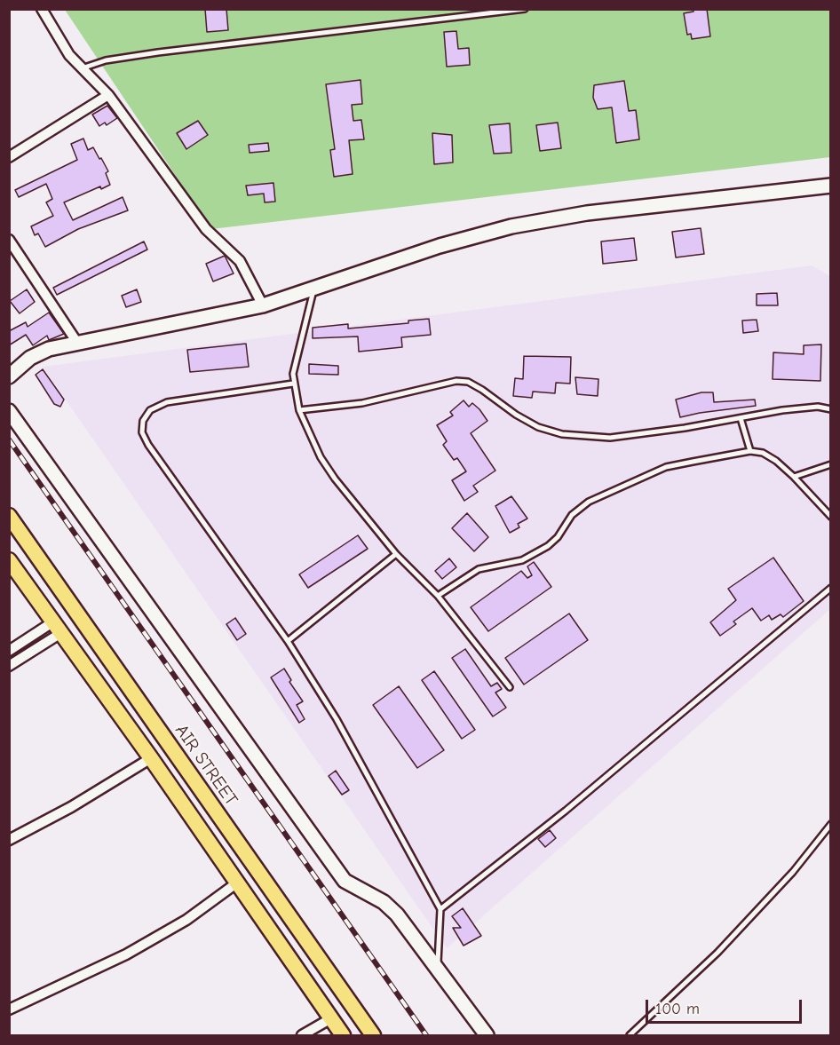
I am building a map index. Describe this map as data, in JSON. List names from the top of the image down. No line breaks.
{"streets":{"main road":["AIR STREET"]},"scale_bar":"100 m"}
